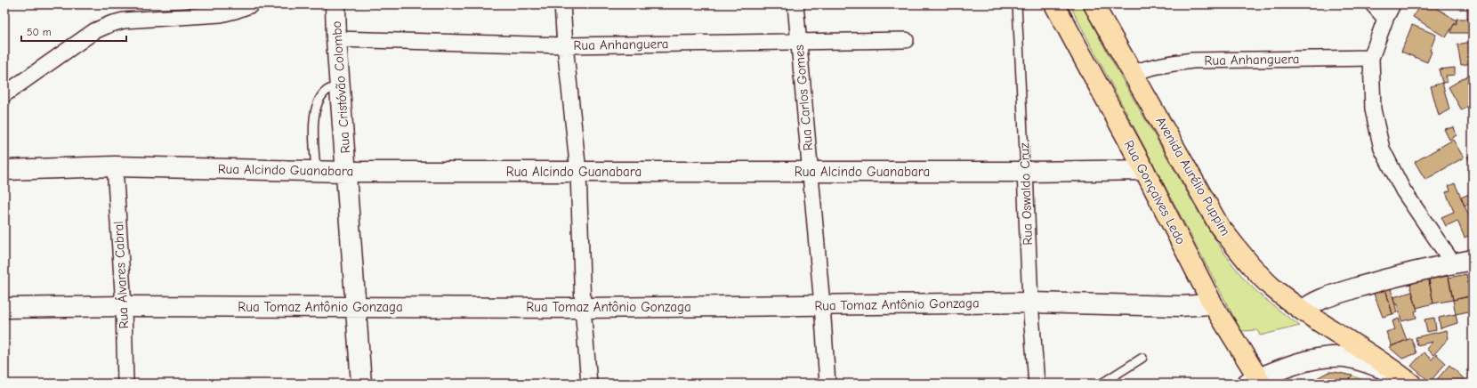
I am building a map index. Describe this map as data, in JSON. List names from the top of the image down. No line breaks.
{"streets":{"main road":["Avenida Aurélio Puppim","Rua Gonçalves Ledo"],"street":["Rua Anhanguera","Rua Cristóvão Colombo","Rua Carlos Gomes","Rua Alcindo Guanabara","Rua Oswaldo Cruz","Rua Álvares Cabral","Rua Tomaz Antônio Gonzaga"]},"crossings":[["Rua Anhanguera","Rua Cristóvão Colombo"],["Rua Anhanguera","Rua Carlos Gomes"],["Rua Anhanguera","Avenida Aurélio Puppim"],["Rua Cristóvão Colombo","Rua Alcindo Guanabara"],["Rua Cristóvão Colombo","Rua Tomaz Antônio Gonzaga"],["Rua Carlos Gomes","Rua Alcindo Guanabara"],["Rua Carlos Gomes","Rua Tomaz Antônio Gonzaga"],["Rua Alcindo Guanabara","Rua Gonçalves Ledo"],["Rua Alcindo Guanabara","Rua Oswaldo Cruz"],["Rua Alcindo Guanabara","Rua Álvares Cabral"],["Rua Gonçalves Ledo","Rua Tomaz Antônio Gonzaga"],["Rua Oswaldo Cruz","Rua Tomaz Antônio Gonzaga"],["Rua Álvares Cabral","Rua Tomaz Antônio Gonzaga"]],"scale_bar":"50 m"}
